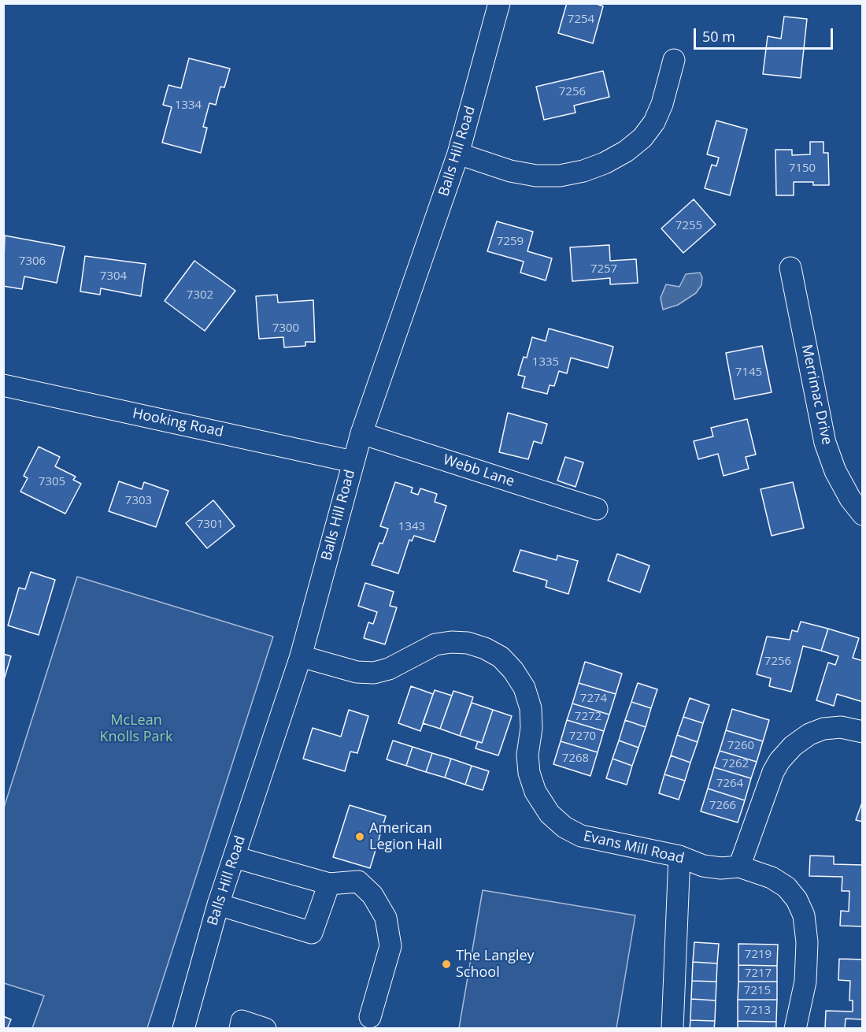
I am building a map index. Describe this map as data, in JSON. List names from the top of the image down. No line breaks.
{"streets":{"street":["Balls Hill Road","Merrimac Drive","Hooking Road","Webb Lane","Evans Mill Road"]},"crossings":[["Balls Hill Road","Hooking Road"],["Balls Hill Road","Webb Lane"],["Balls Hill Road","Evans Mill Road"]],"parks":["McLean Knolls Park"],"places":["American Legion Hall","The Langley School"],"house_numbers":["7254","7256","1334","7150","7255","7259","7306","7257","7304","7302","7300","1335","7145","7305","7303","7301","1343","7256","7274","7272","7270","7260","7268","7262","7264","7266","7219","7217","7215","7213"],"scale_bar":"50 m"}
